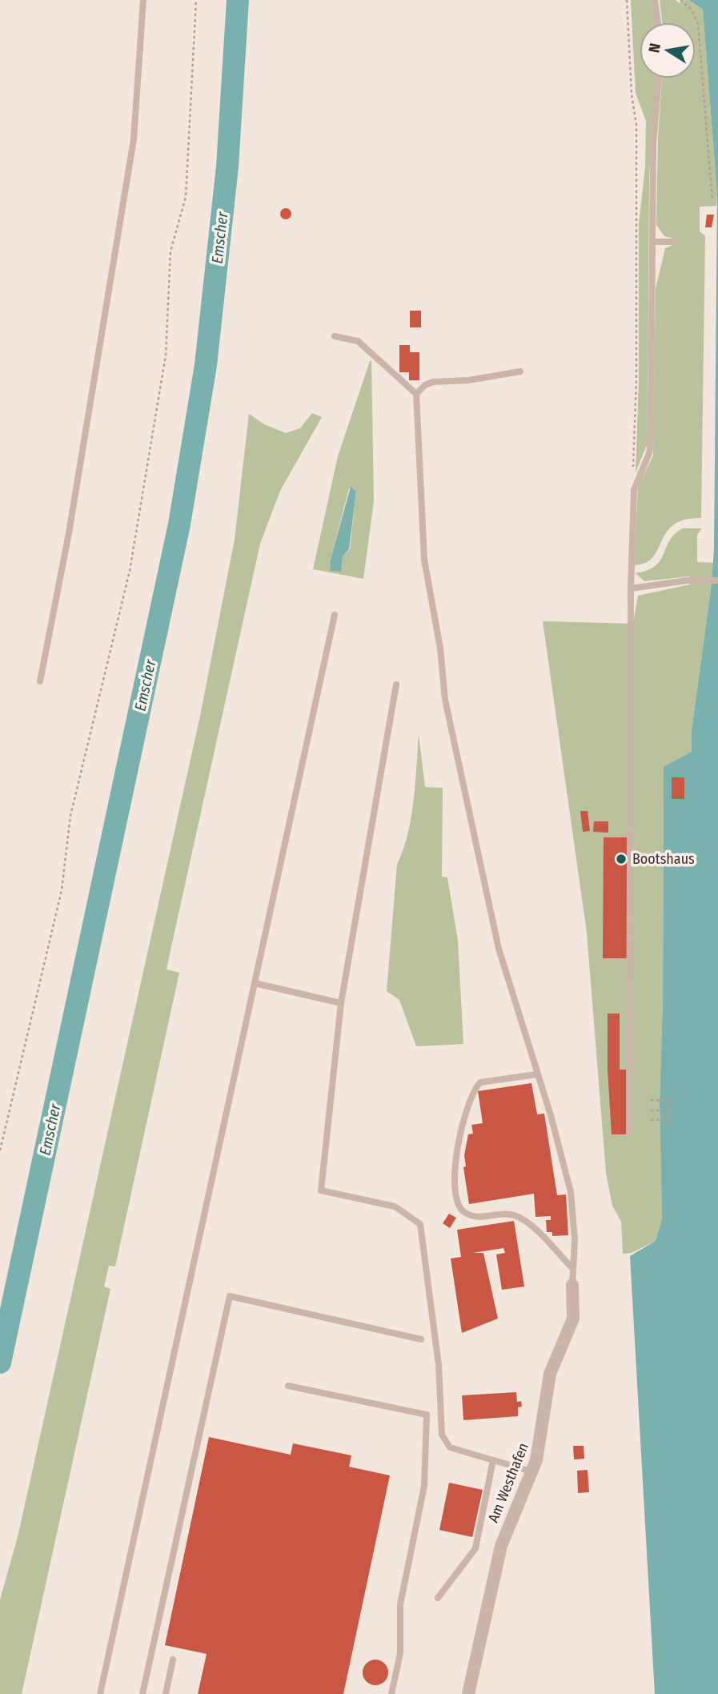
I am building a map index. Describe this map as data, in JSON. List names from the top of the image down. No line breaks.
{"streets":{"street":["Am Westhafen"]},"water":["Emscher"],"places":["Bootshaus"],"north":"left"}
